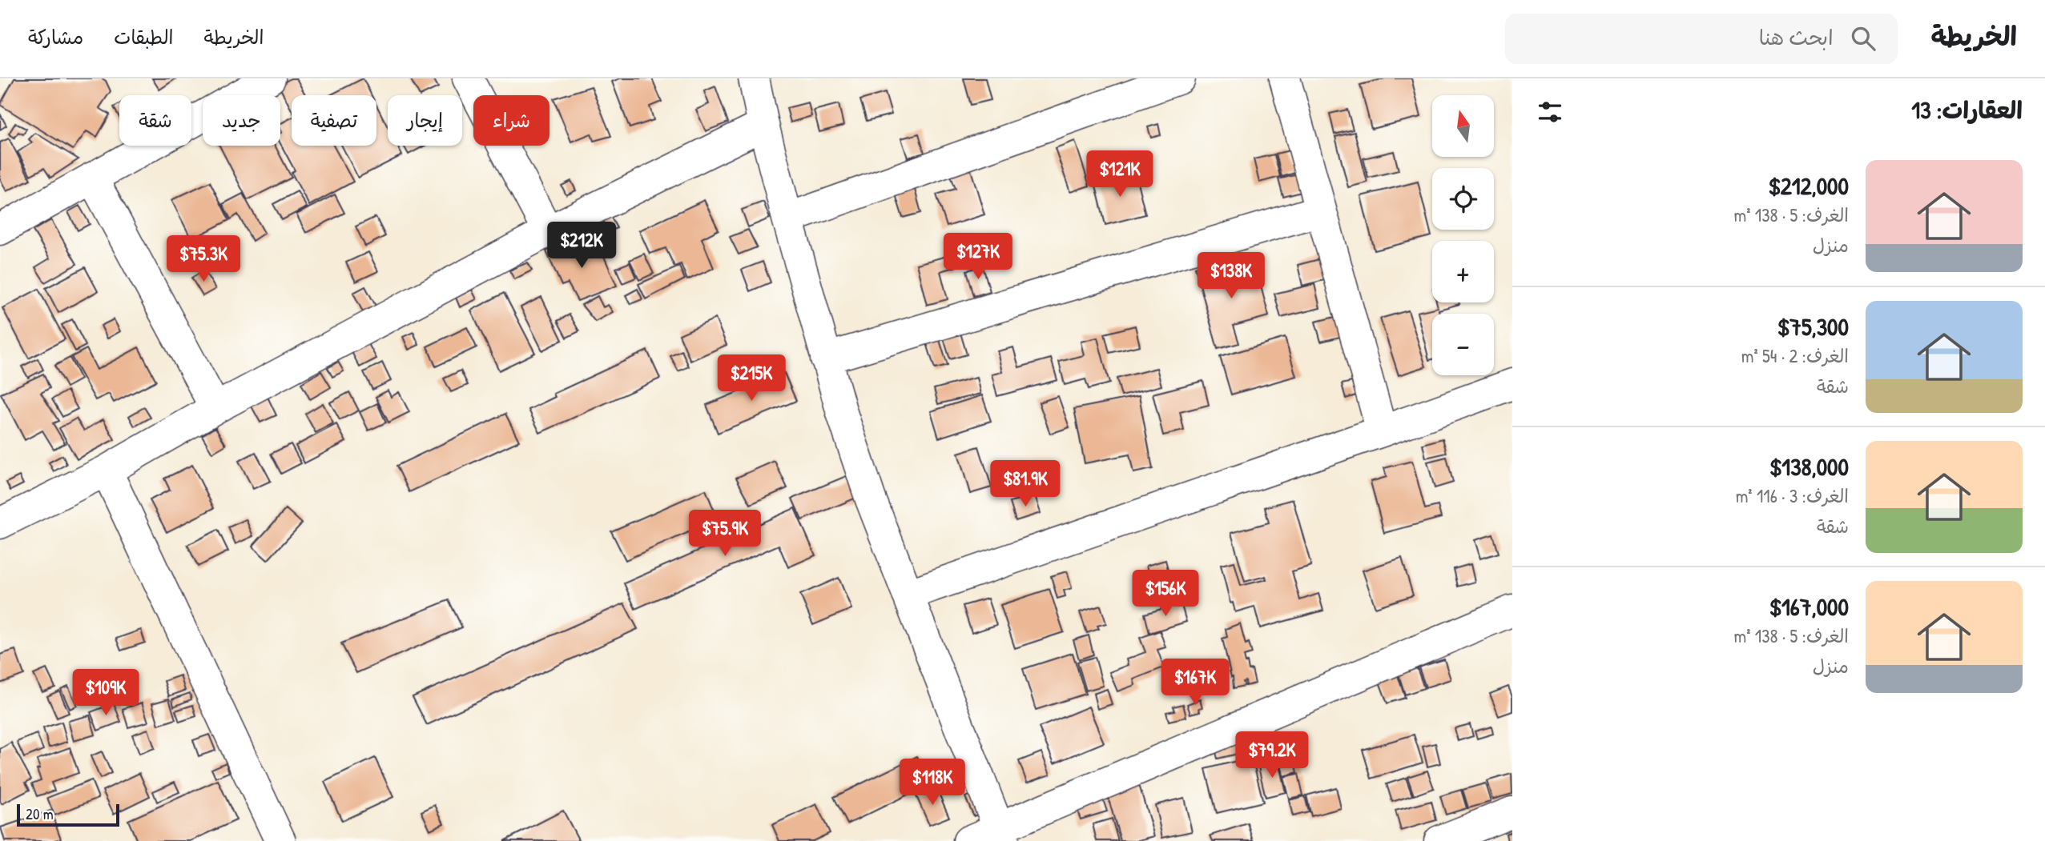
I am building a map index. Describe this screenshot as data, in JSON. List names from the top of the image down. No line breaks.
{"scale_bar":"20 m","north":"top","page":{"header":"الخريطة","search":"ابحث هنا","nav":["الخريطة","الطبقات","مشاركة"],"heading":"العقارات: 13","map_buttons":["+","−"],"chip":["شراء","إيجار","تصفية","جديد","شقة"],"list":[{"name":"$212,000","note":"الغرف: 5 · 138 m² · منزل"},{"name":"$75,300","note":"الغرف: 2 · 54 m² · شقة"},{"name":"$138,000","note":"الغرف: 3 · 116 m² · شقة"},{"name":"$167,000","note":"الغرف: 5 · 138 m² · منزل"}],"price":["$121K","$212K","$127K","$75.3K","$138K","$215K","$81.9K","$75.9K","$156K","$167K","$109K","$79.2K","$118K"],"scale":"20 m"}}
